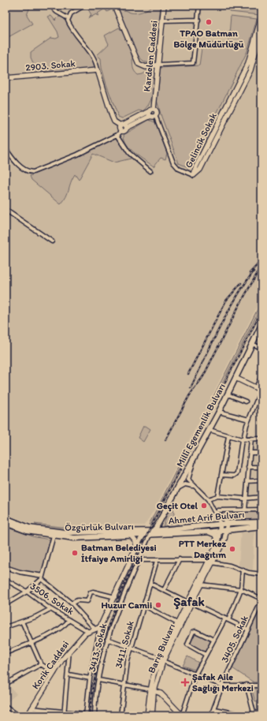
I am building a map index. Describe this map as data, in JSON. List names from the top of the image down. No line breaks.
{"streets":{"main road":["Kardelen Caddesi","2903. Sokak","Gelincik Sokak","Millî Egemenlik Bulvarı","Ahmet Arif Bulvarı","Özgürlük Bulvarı","Barış Bulvarı","Korik Caddesi"],"street":["3506. Sokak","3405. Sokak","3411. Sokak","3413. Sokak"]},"crossings":[["Millî Egemenlik Bulvarı","Ahmet Arif Bulvarı"],["Millî Egemenlik Bulvarı","Özgürlük Bulvarı"],["Millî Egemenlik Bulvarı","3413. Sokak"],["Ahmet Arif Bulvarı","Özgürlük Bulvarı"],["Ahmet Arif Bulvarı","3413. Sokak"],["Ahmet Arif Bulvarı","Barış Bulvarı"],["Özgürlük Bulvarı","3413. Sokak"],["3506. Sokak","Korik Caddesi"]],"districts":["Şafak"],"places":{"other":["TPAO Batman Bölge Müdürlüğü","Geçit Otel","PTT Merkez Dağıtım","Batman Belediyesi İtfaiye Amirliği","Huzur Camii"],"health":["Şafak Aile Sağlığı Merkezi"]}}
